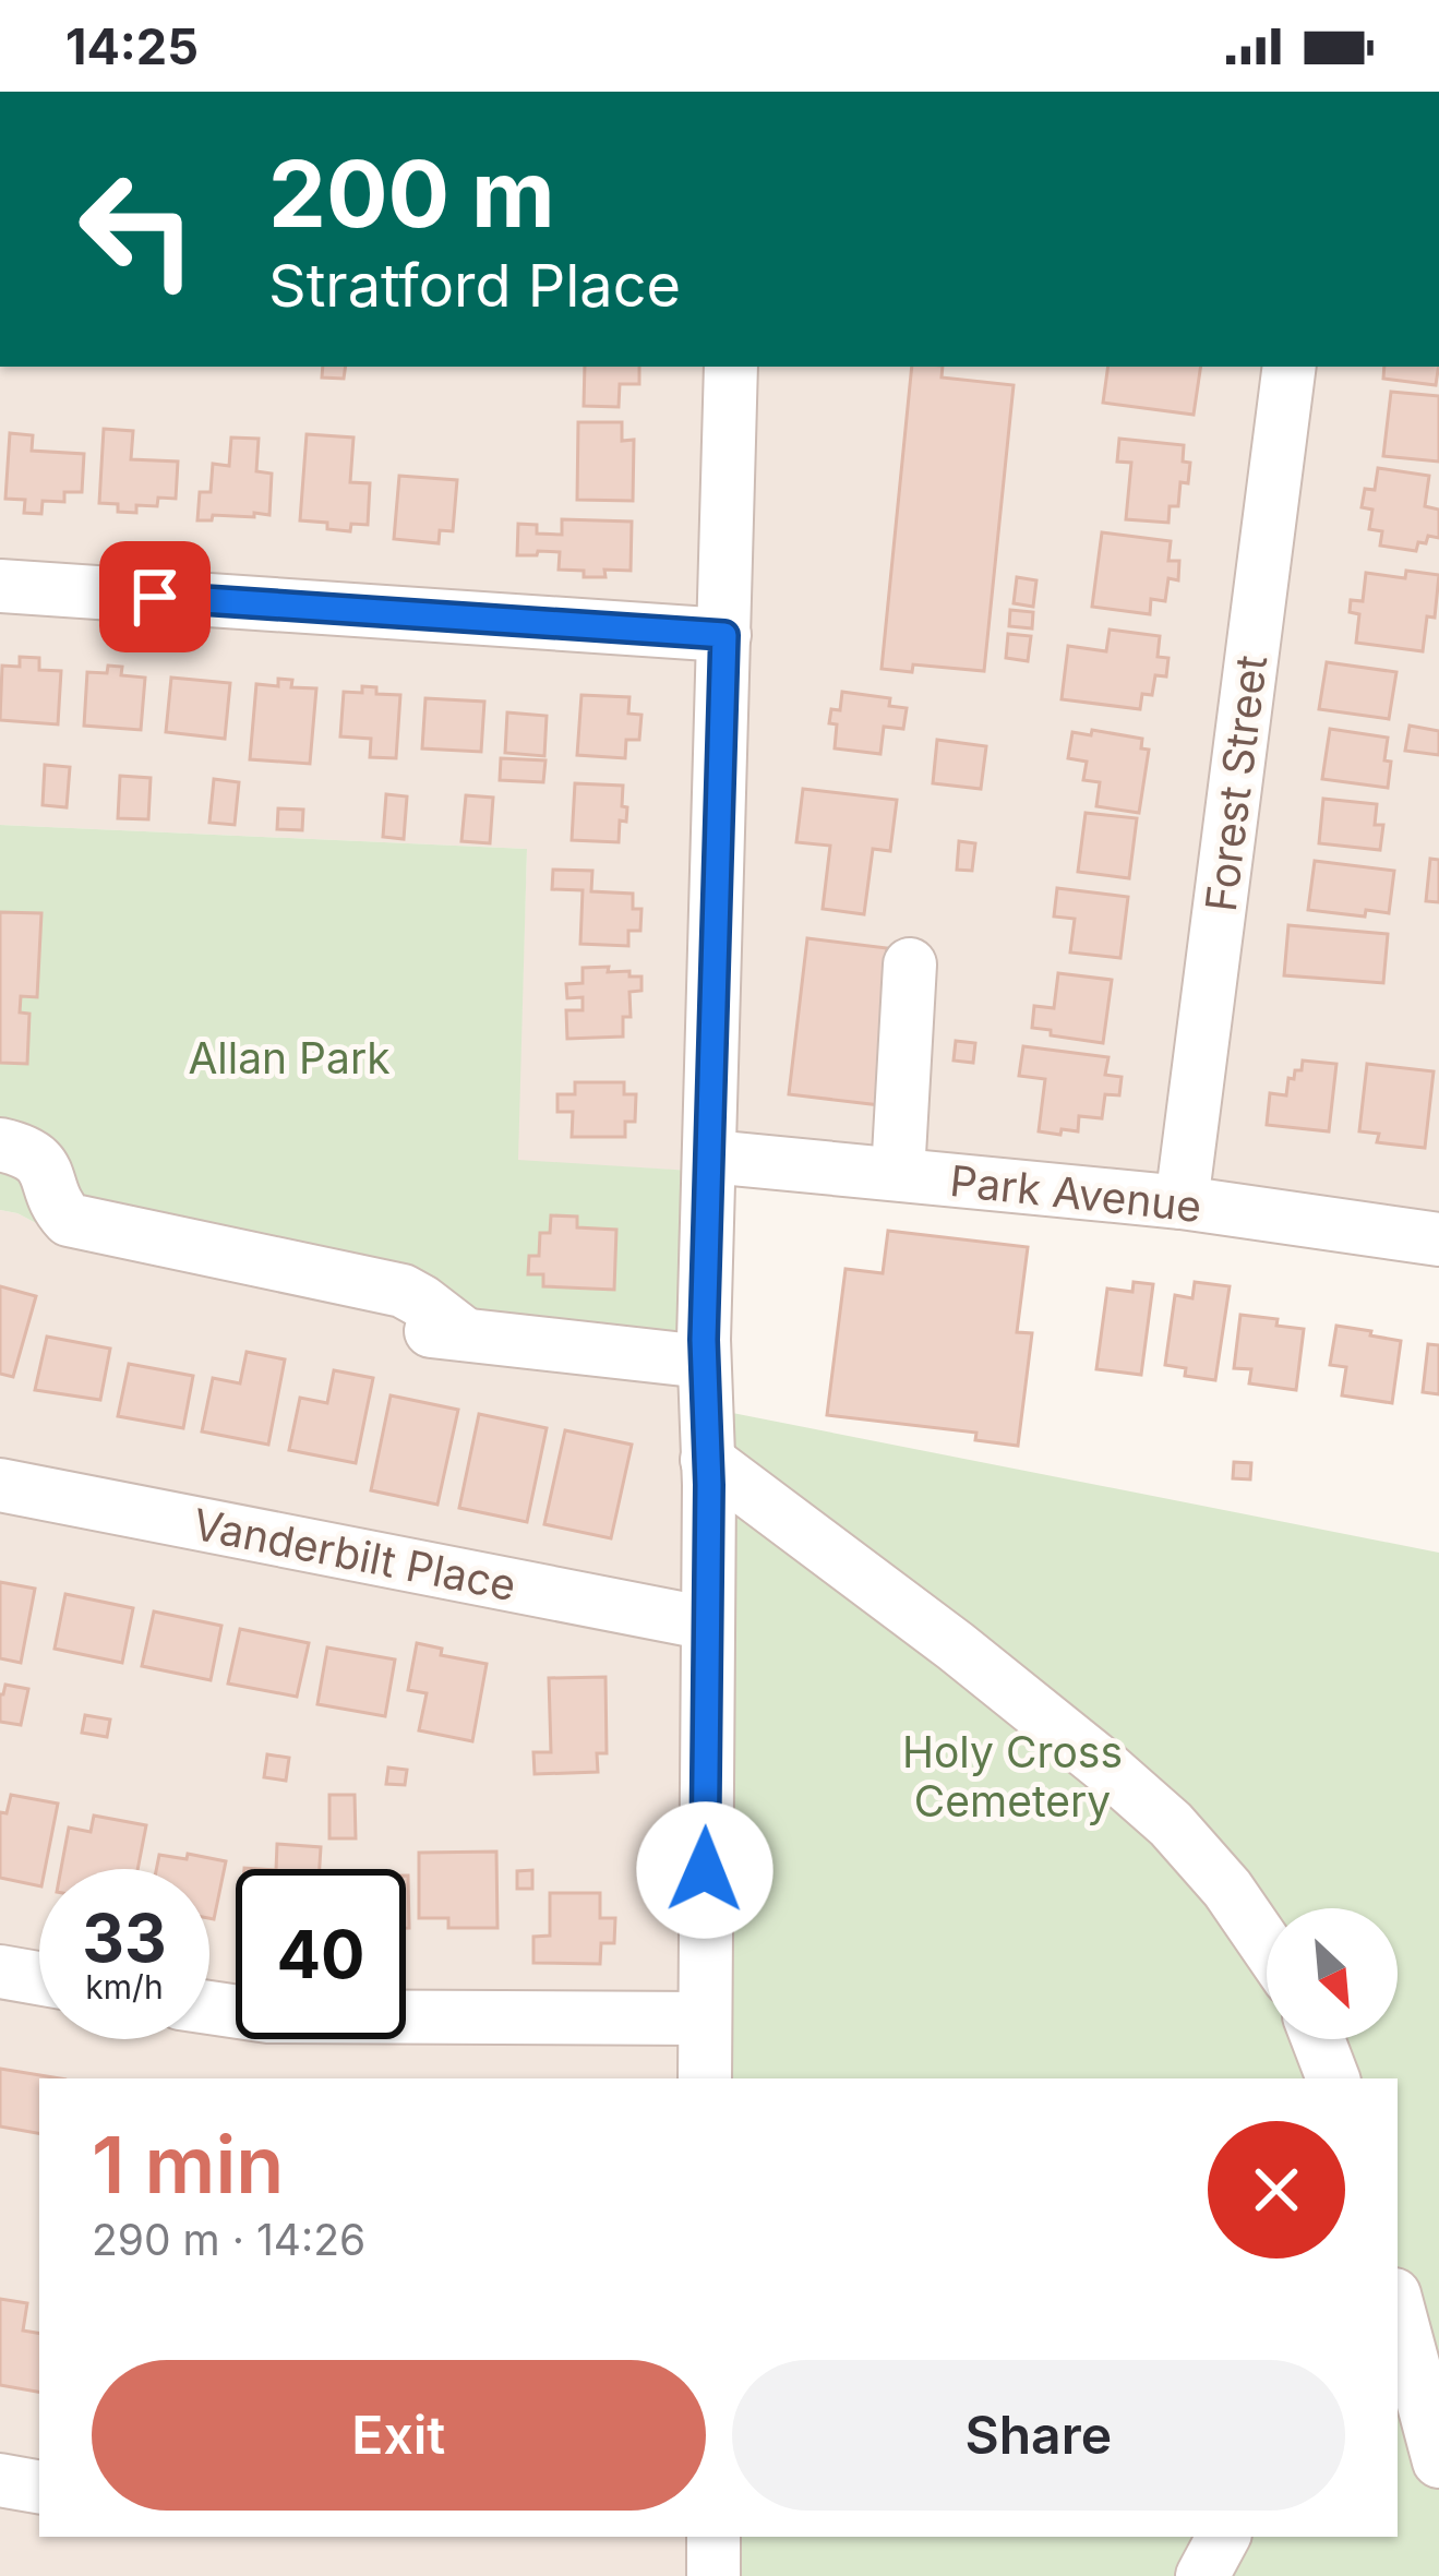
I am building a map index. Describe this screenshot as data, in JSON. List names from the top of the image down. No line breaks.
{"streets":{"street":["Forest Street","Park Avenue","Vanderbilt Place"]},"crossings":[["Forest Street","Park Avenue"]],"parks":["Allan Park","Holy Cross Cemetery"],"north":"bottom right","page":{"status":"14:25","turn":["200 m","Stratford Place"],"speed":"33 km/h","limit":"40","heading":["1 min","290 m · 14:26"],"buttons":["Exit","Share"]}}
